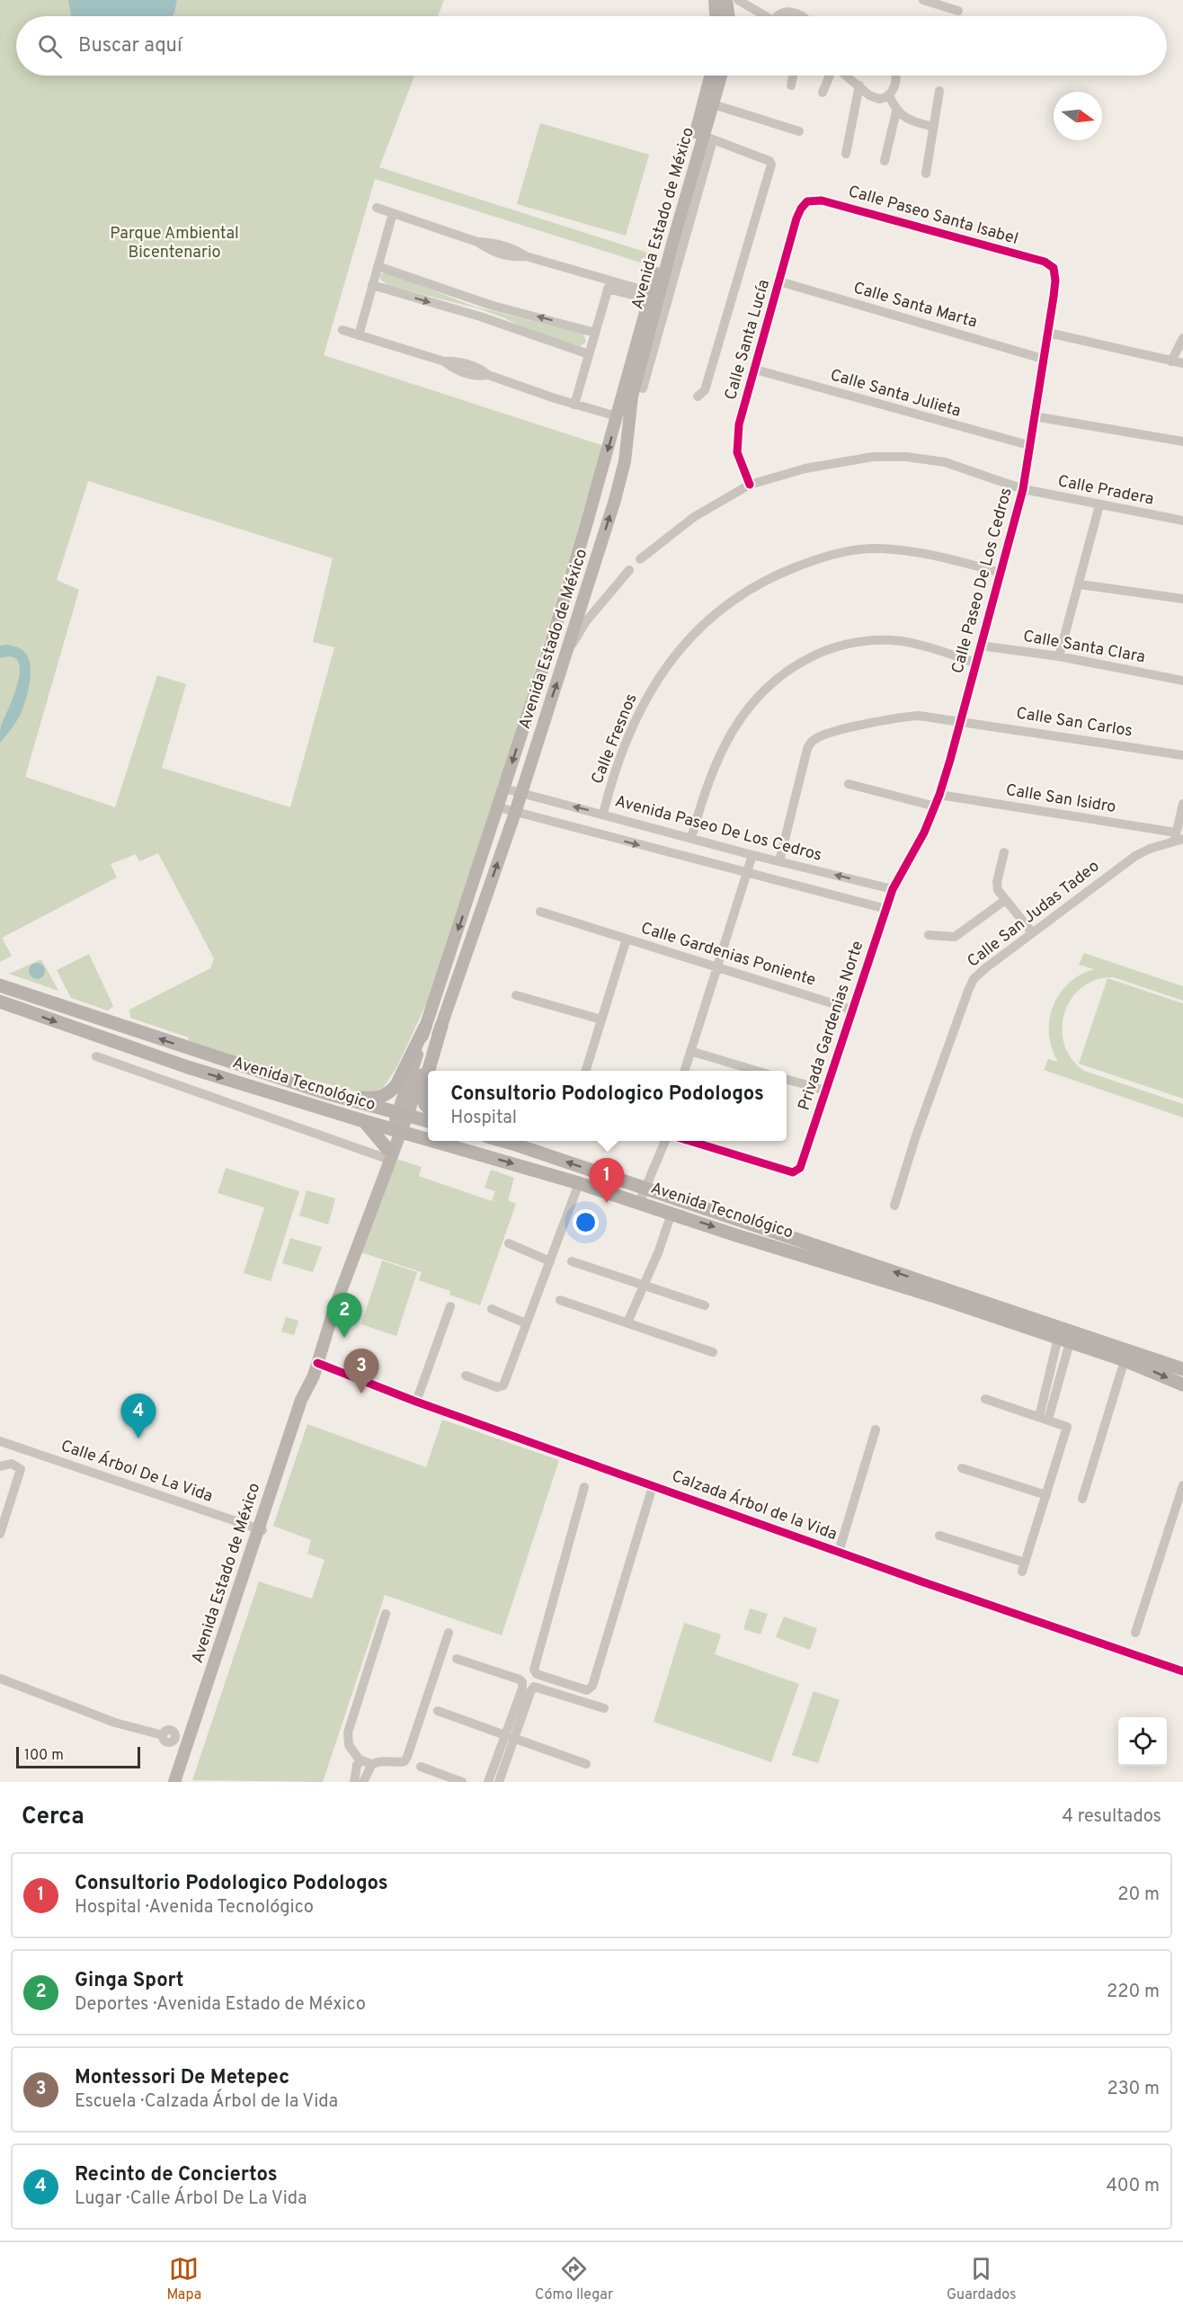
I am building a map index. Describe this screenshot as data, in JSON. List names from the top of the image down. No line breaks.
{"streets":{"main road":["Avenida Estado de México","Avenida Tecnológico"],"street":["Calle Paseo Santa Isabel","Calle Santa Marta","Calle Santa Lucía","Calle Santa Julieta","Calle Pradera","Calle Paseo De Los Cedros","Calle Santa Clara","Calle San Carlos","Calle Fresnos","Calle San Isidro","Avenida Paseo De Los Cedros","Calle San Judas Tadeo","Calle Gardenias Poniente","Privada Gardenias Norte","Calle Árbol De La Vida","Calzada Árbol de la Vida"]},"crossings":[["Calle Paseo Santa Isabel","Calle Santa Lucía"],["Calle Paseo Santa Isabel","Calle Paseo De Los Cedros"],["Avenida Estado de México","Avenida Paseo De Los Cedros"],["Avenida Estado de México","Avenida Tecnológico"],["Avenida Estado de México","Calle Árbol De La Vida"],["Avenida Estado de México","Calzada Árbol de la Vida"],["Calle Santa Marta","Calle Santa Lucía"],["Calle Santa Marta","Calle Paseo De Los Cedros"],["Calle Santa Lucía","Calle Santa Julieta"],["Calle Santa Lucía","Calle Pradera"],["Calle Santa Julieta","Calle Paseo De Los Cedros"],["Calle Pradera","Calle Paseo De Los Cedros"],["Calle Paseo De Los Cedros","Calle Santa Clara"],["Calle Paseo De Los Cedros","Calle San Carlos"],["Calle Paseo De Los Cedros","Calle Fresnos"],["Calle Paseo De Los Cedros","Calle San Isidro"],["Calle Paseo De Los Cedros","Avenida Paseo De Los Cedros"],["Calle Paseo De Los Cedros","Privada Gardenias Norte"],["Calle San Carlos","Avenida Paseo De Los Cedros"],["Calle Fresnos","Avenida Paseo De Los Cedros"],["Calle San Isidro","Calle San Judas Tadeo"],["Avenida Paseo De Los Cedros","Privada Gardenias Norte"],["Calle Gardenias Poniente","Privada Gardenias Norte"]],"parks":["Parque Ambiental Bicentenario"],"scale_bar":"100 m","north":"right","page":{"search":"Buscar aquí","popup":["Consultorio Podologico Podologos","Hospital"],"pins":["1","2","3","4"],"scale":"100 m","heading":["Cerca","4 resultados"],"list":[{"mark":"1","name":"Consultorio Podologico Podologos","note":"Hospital · Avenida Tecnológico","value":"20 m"},{"mark":"2","name":"Ginga Sport","note":"Deportes · Avenida Estado de México","value":"220 m"},{"mark":"3","name":"Montessori De Metepec","note":"Escuela · Calzada Árbol de la Vida","value":"230 m"},{"mark":"4","name":"Recinto de Conciertos","note":"Lugar · Calle Árbol De La Vida","value":"400 m"}],"nav":["Mapa","Cómo llegar","Guardados"]}}
